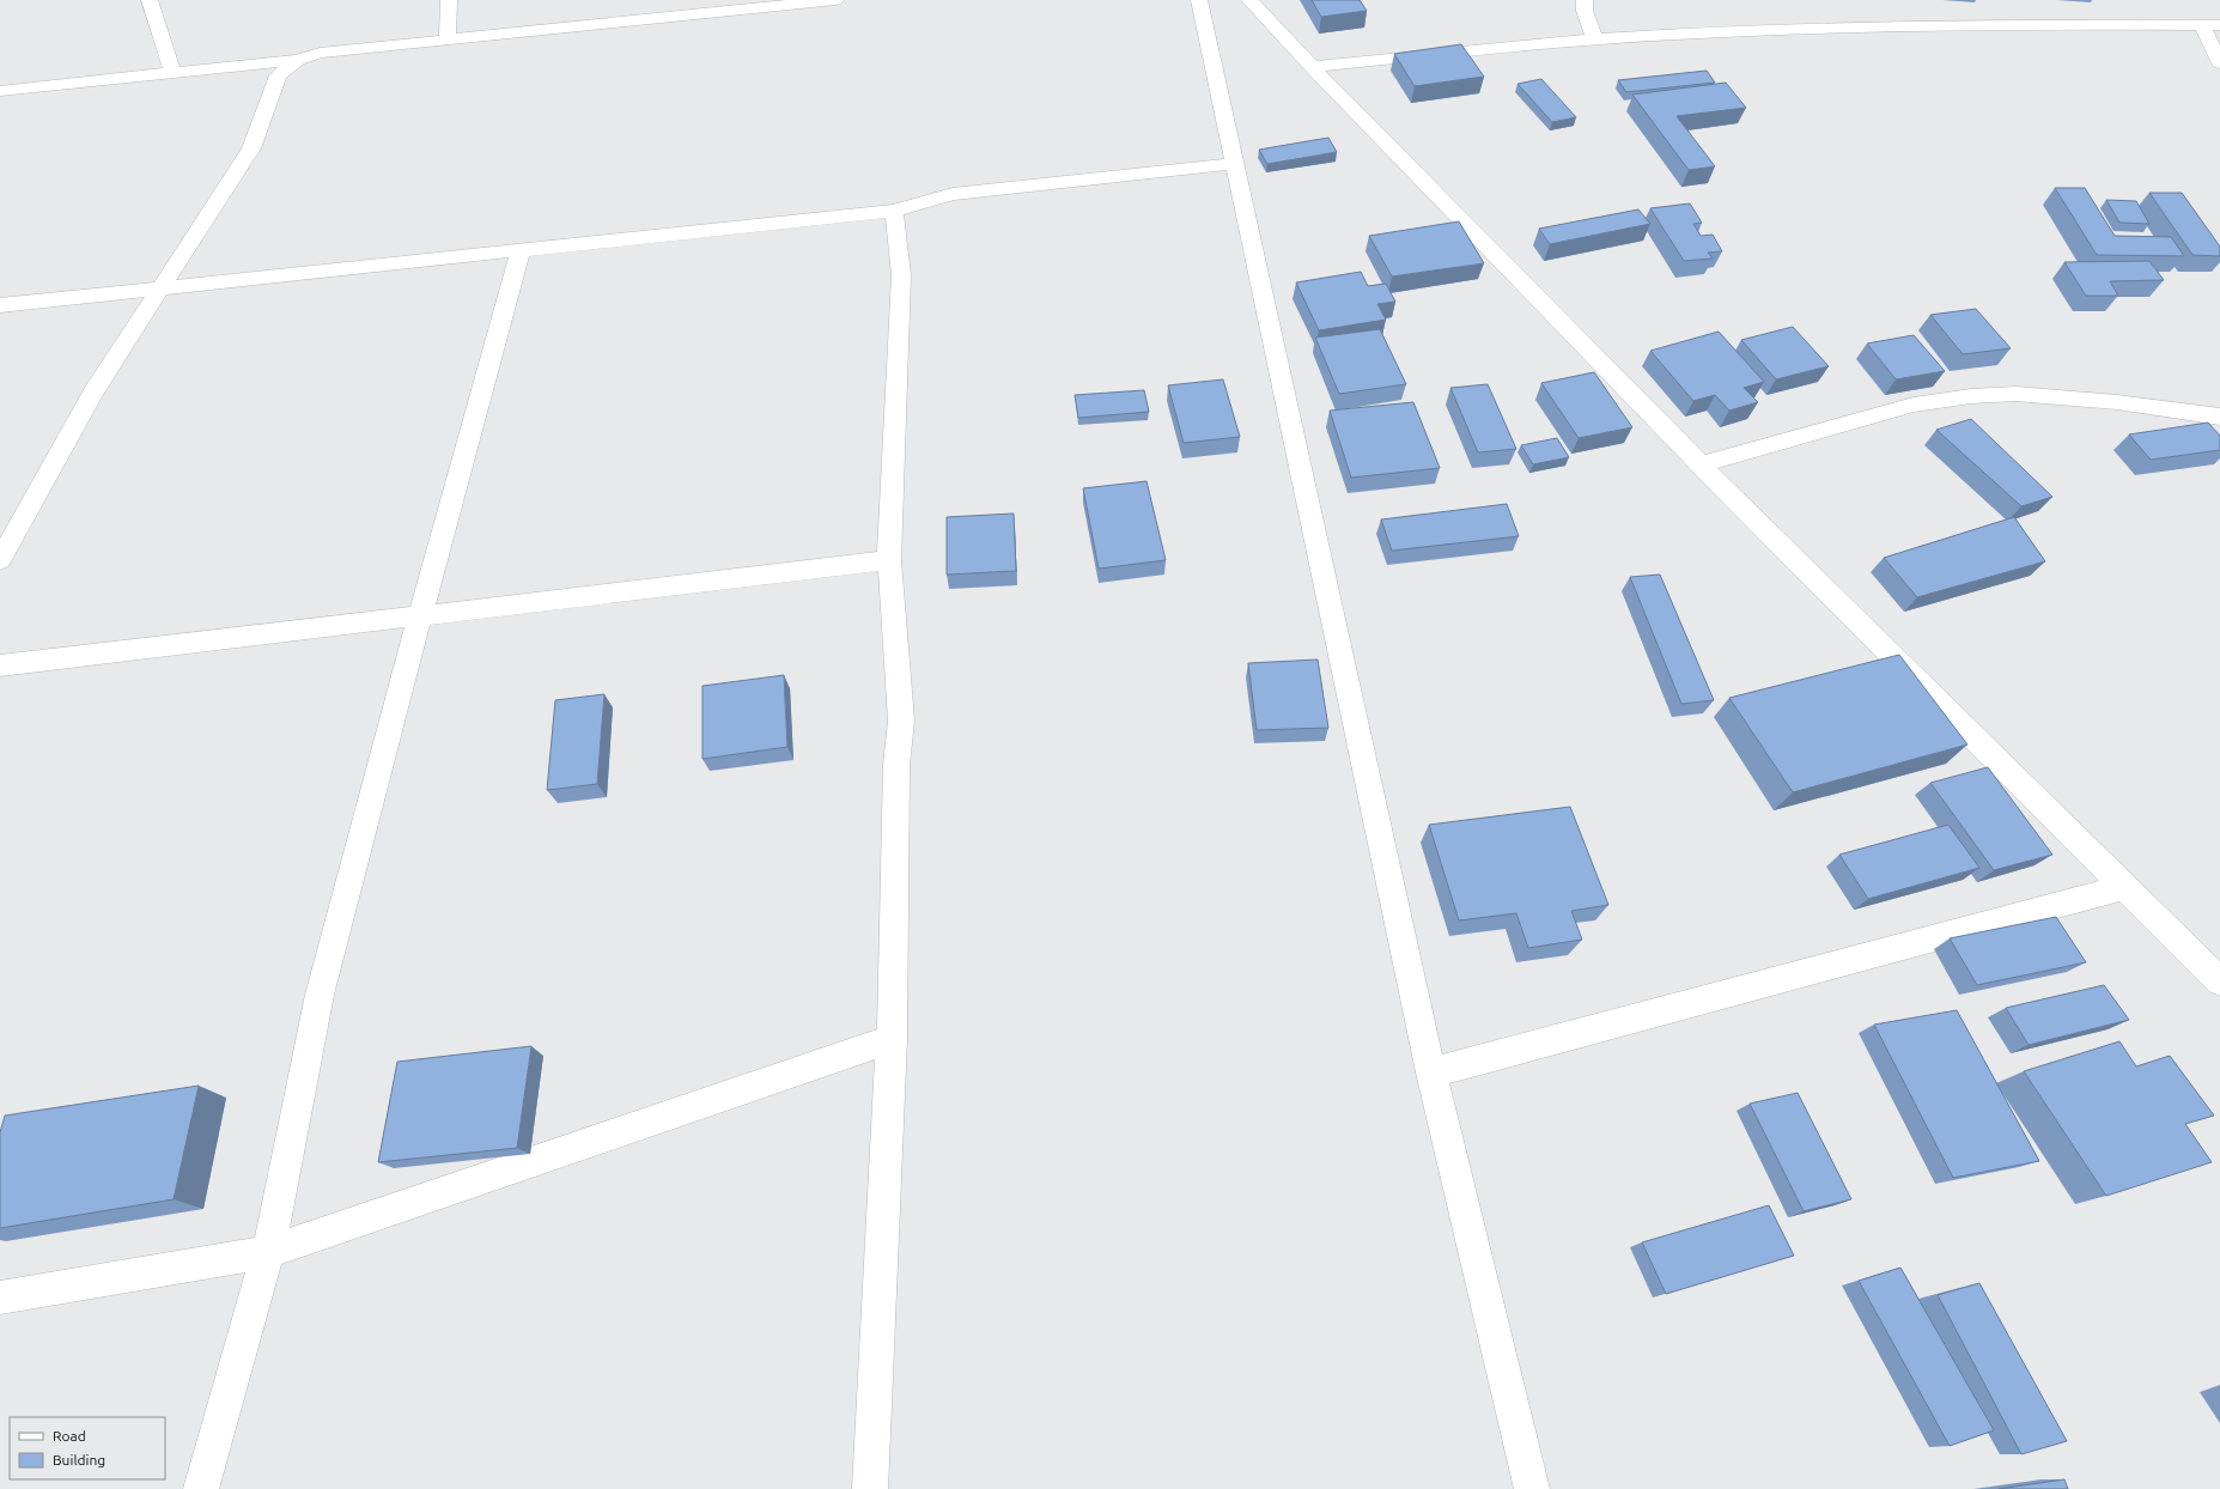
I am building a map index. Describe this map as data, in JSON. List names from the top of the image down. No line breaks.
{"legend":["Road","Building"]}
